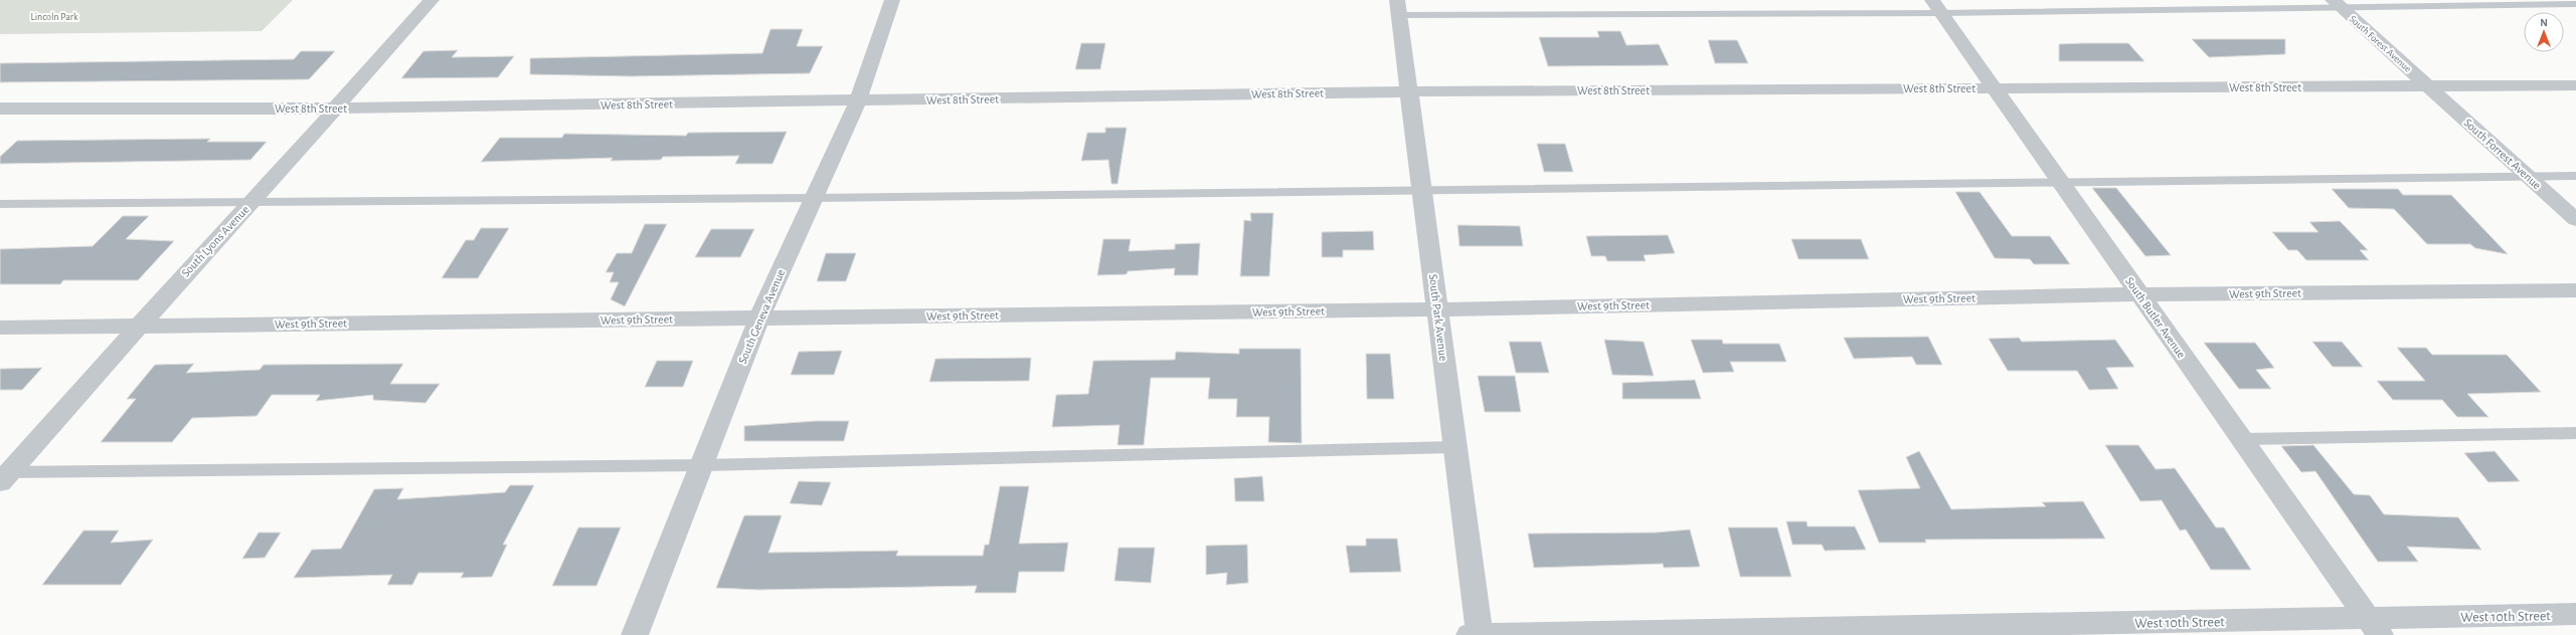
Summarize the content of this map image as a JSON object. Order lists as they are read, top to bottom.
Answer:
{
  "streets": {
    "street": [
      "South Forest Avenue",
      "West 8th Street",
      "South Forrest Avenue",
      "South Lyons Avenue",
      "West 9th Street",
      "South Geneva Avenue",
      "South Park Avenue",
      "South Butler Avenue",
      "West 10th Street"
    ]
  },
  "crossings": [
    ["South Forest Avenue", "West 8th Street"],
    ["South Forest Avenue", "South Forrest Avenue"],
    ["West 8th Street", "South Forrest Avenue"],
    ["West 8th Street", "South Lyons Avenue"],
    ["West 8th Street", "South Geneva Avenue"],
    ["West 8th Street", "South Park Avenue"],
    ["West 8th Street", "South Butler Avenue"],
    ["South Lyons Avenue", "West 9th Street"],
    ["West 9th Street", "South Geneva Avenue"],
    ["West 9th Street", "South Park Avenue"],
    ["West 9th Street", "South Butler Avenue"],
    ["South Park Avenue", "West 10th Street"],
    ["South Butler Avenue", "West 10th Street"]
  ],
  "parks": ["Lincoln Park"],
  "north": "top"
}
